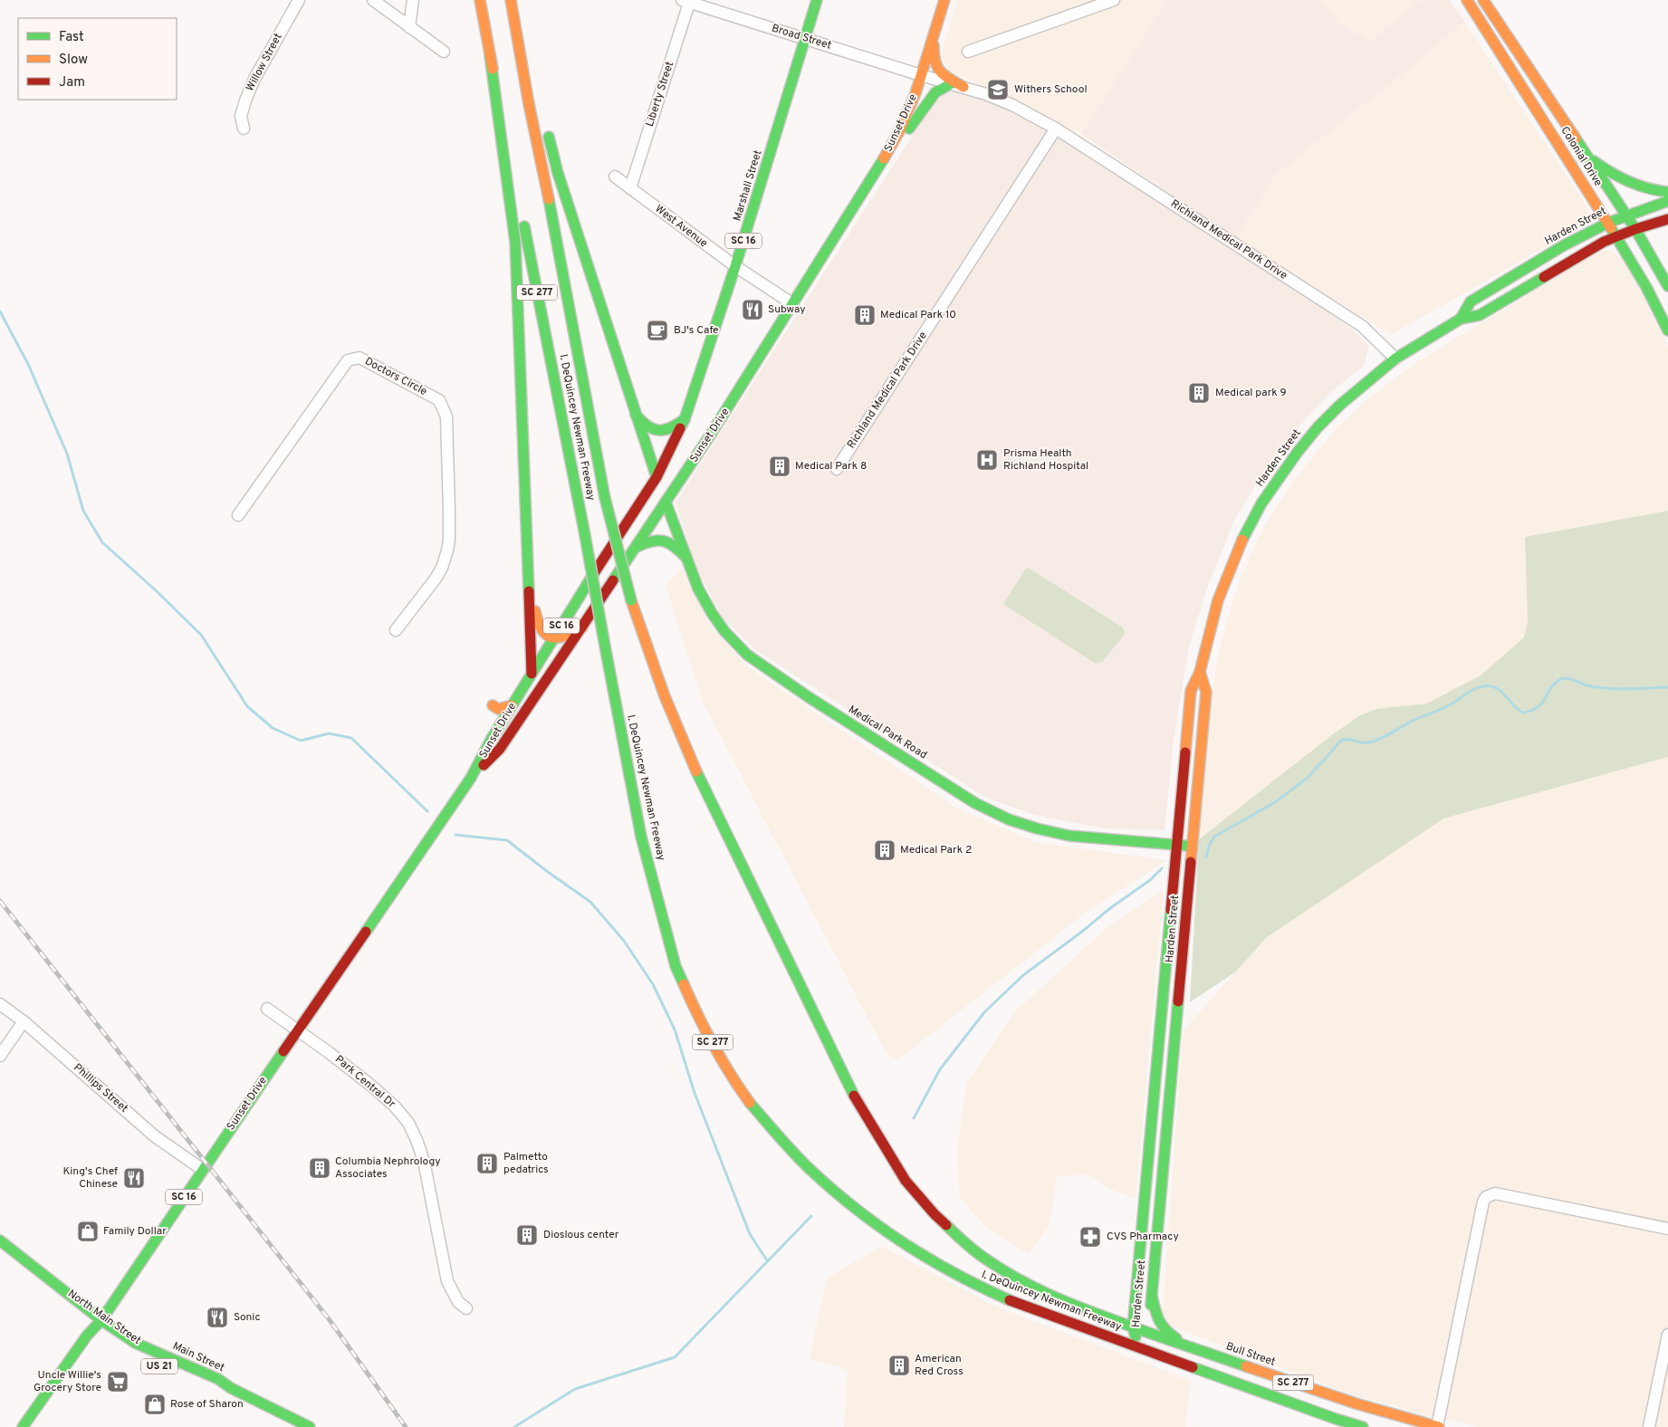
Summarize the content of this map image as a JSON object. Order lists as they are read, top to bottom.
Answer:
{
  "streets": {
    "main road": [
      "Sunset Drive",
      "Colonial Drive",
      "Marshall Street",
      "Harden Street",
      "SC 16",
      "SC 277",
      "I. DeQuincey Newman Freeway",
      "Medical Park Road",
      "North Main Street",
      "Bull Street",
      "Main Street",
      "US 21"
    ],
    "street": [
      "Broad Street",
      "Willow Street",
      "Liberty Street",
      "West Avenue",
      "Richland Medical Park Drive",
      "Doctors Circle",
      "Park Central Dr",
      "Phillips Street"
    ]
  },
  "crossings": [
    ["Broad Street", "Liberty Street"],
    ["Broad Street", "Sunset Drive"],
    ["Broad Street", "Marshall Street"],
    ["Broad Street", "Richland Medical Park Drive"],
    ["Broad Street", "SC 16"],
    ["Liberty Street", "West Avenue"],
    ["Sunset Drive", "Marshall Street"],
    ["Sunset Drive", "West Avenue"],
    ["Sunset Drive", "Richland Medical Park Drive"],
    ["Sunset Drive", "SC 16"],
    ["Sunset Drive", "Medical Park Road"],
    ["Sunset Drive", "Park Central Dr"],
    ["Sunset Drive", "Phillips Street"],
    ["Sunset Drive", "North Main Street"],
    ["Sunset Drive", "Main Street"],
    ["Colonial Drive", "Harden Street"],
    ["Marshall Street", "West Avenue"],
    ["Marshall Street", "Medical Park Road"],
    ["Harden Street", "Richland Medical Park Drive"],
    ["Harden Street", "SC 277"],
    ["Harden Street", "I. DeQuincey Newman Freeway"],
    ["Harden Street", "Medical Park Road"],
    ["Harden Street", "Bull Street"],
    ["Richland Medical Park Drive", "SC 16"],
    ["SC 277", "I. DeQuincey Newman Freeway"],
    ["I. DeQuincey Newman Freeway", "Bull Street"],
    ["North Main Street", "Main Street"],
    ["Main Street", "US 21"]
  ],
  "places": {
    "school or university": ["Withers School"],
    "restaurant": ["Subway", "King's Chef Chinese", "Sonic"],
    "building": [
      "Medical Park 10",
      "Medical park 9",
      "Medical Park 8",
      "Medical Park 2",
      "Palmetto pedatrics",
      "Columbia Nephrology Associates",
      "Dioslous center",
      "American Red Cross"
    ],
    "cafe": ["BJ's Cafe"],
    "hospital": ["Prisma Health Richland Hospital"],
    "shop": ["Family Dollar", "Rose of Sharon"],
    "pharmacy": ["CVS Pharmacy"],
    "supermarket": ["Uncle Willie's Grocery Store"]
  },
  "legend": ["Fast", "Slow", "Jam"]
}
